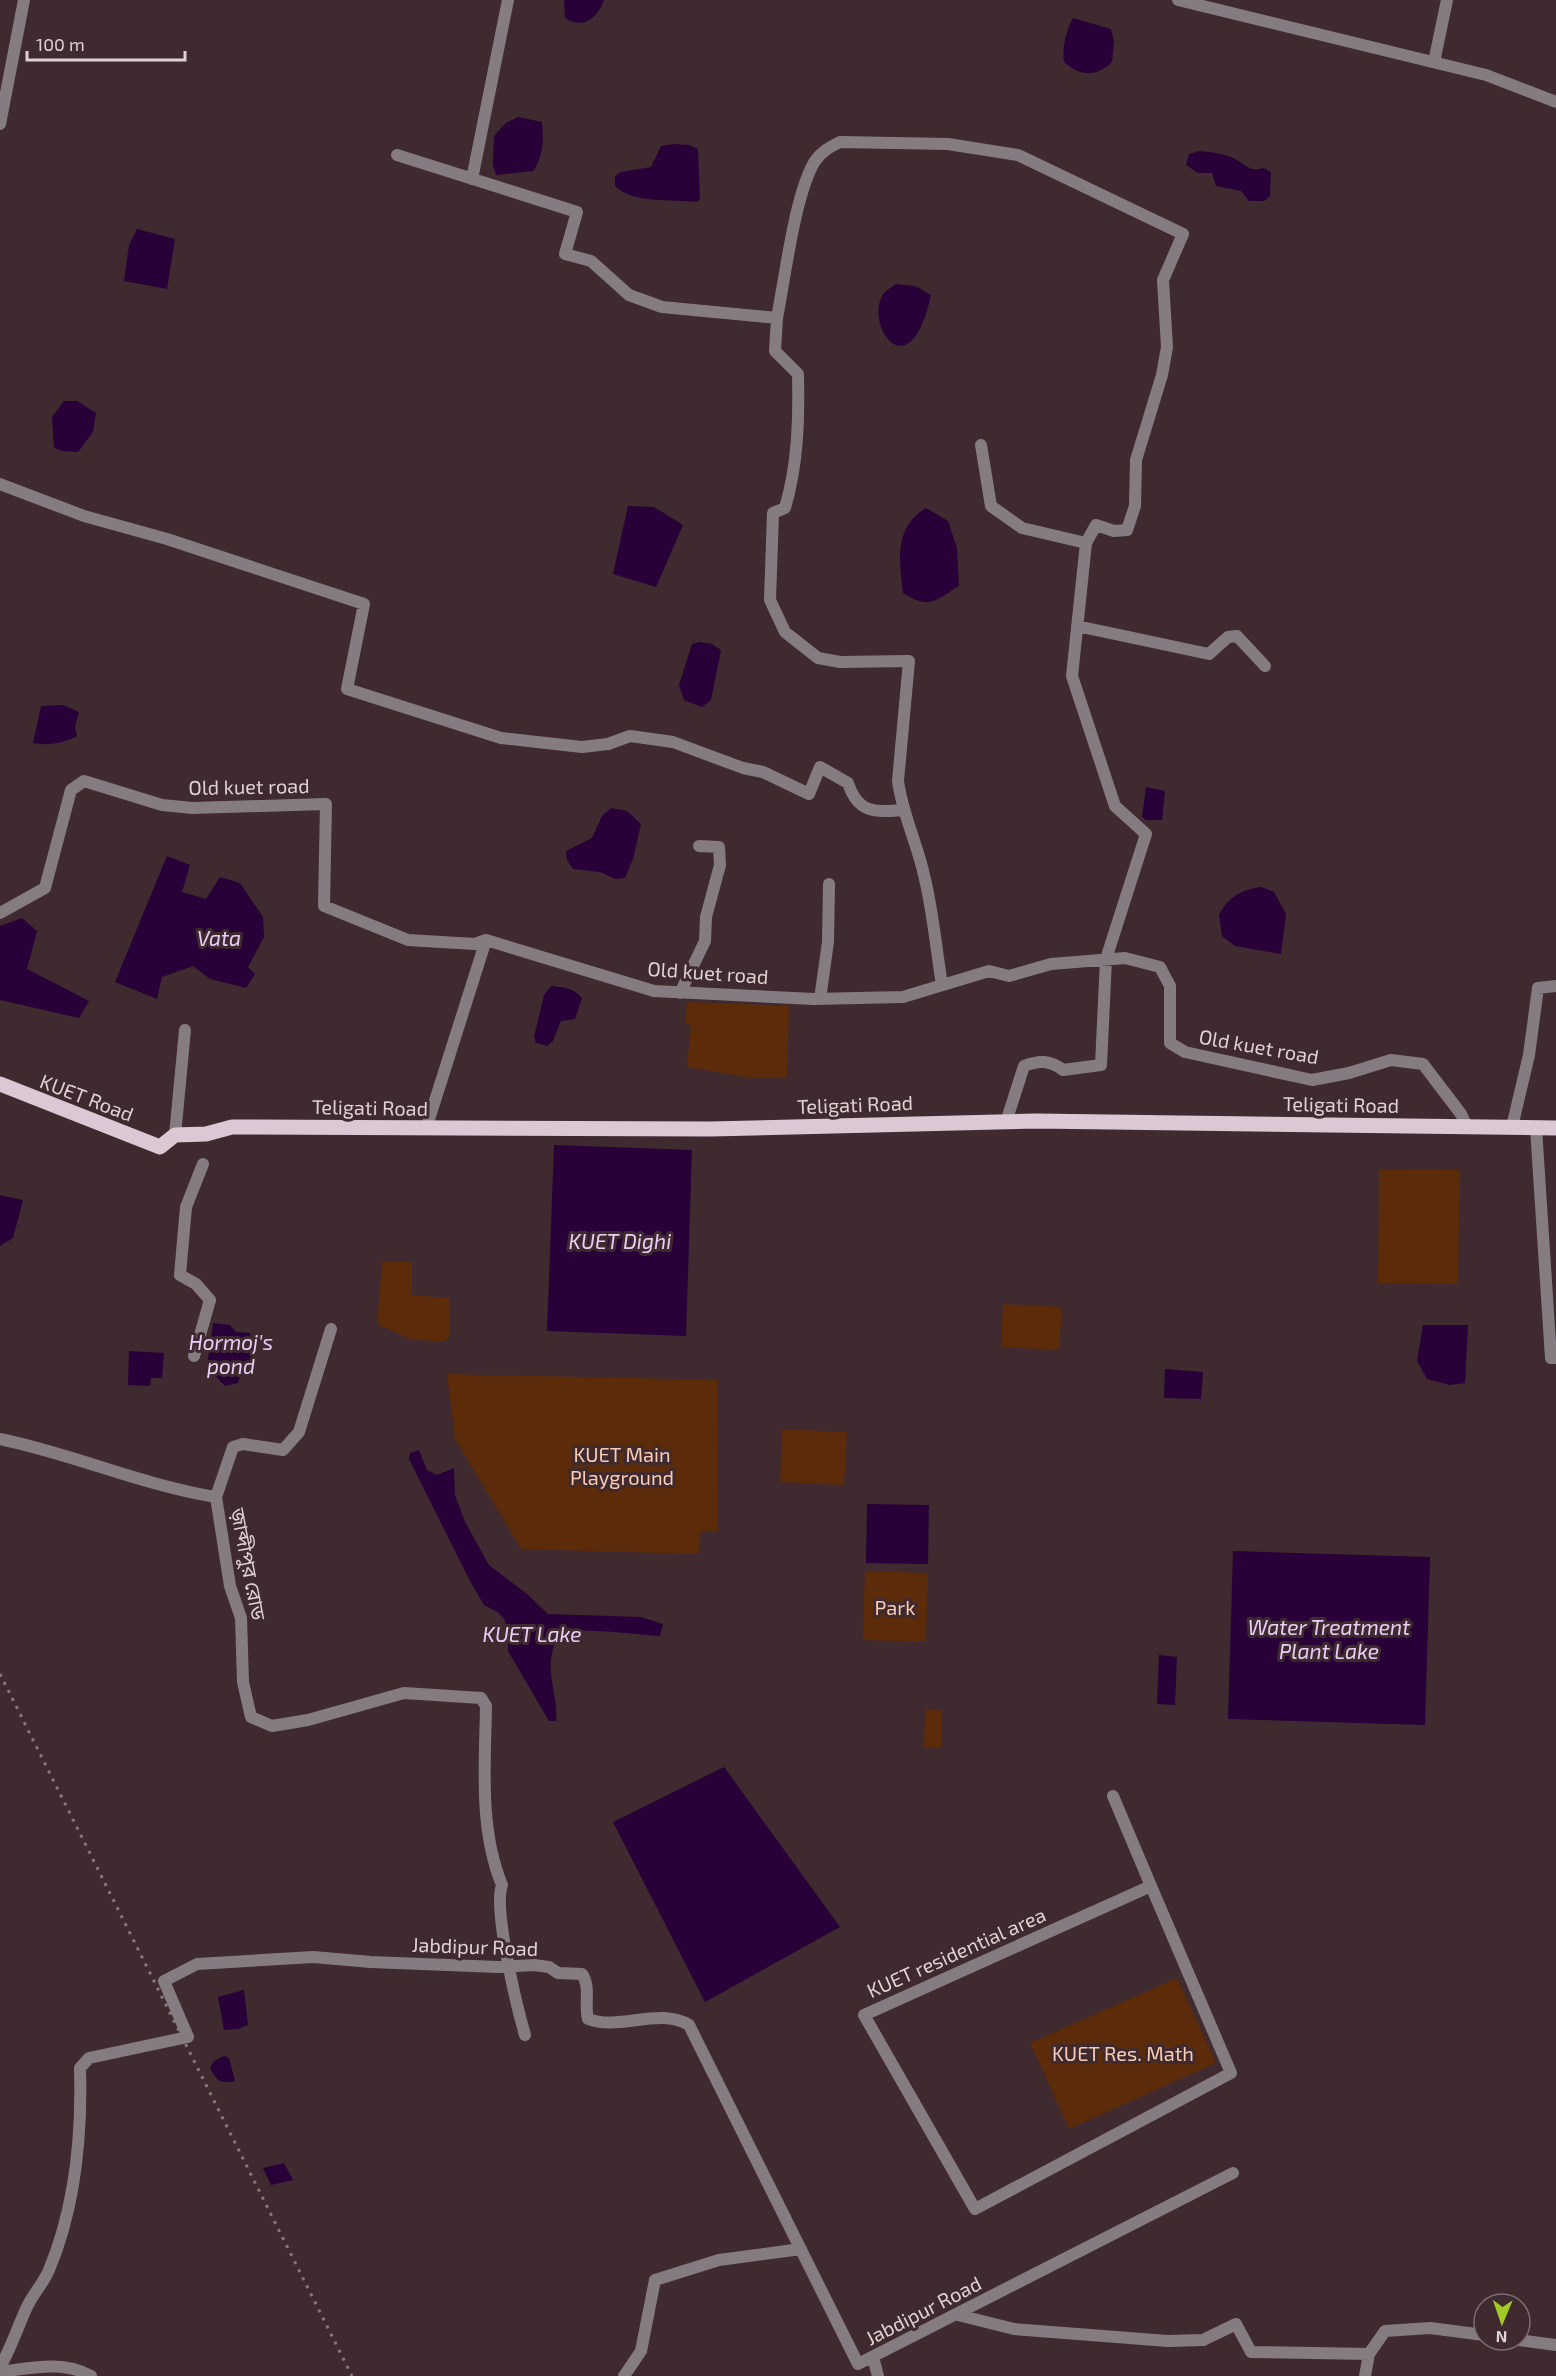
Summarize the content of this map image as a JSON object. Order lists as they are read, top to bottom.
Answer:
{
  "streets": {
    "main road": ["KUET Road", "Teligati Road"],
    "street": [
      "Old kuet road",
      "জ়াব্দীপুর রোড",
      "Jabdipur Road",
      "KUET residential area"
    ]
  },
  "crossings": [
    ["Old kuet road", "Teligati Road"],
    ["KUET Road", "Teligati Road"],
    ["জ়াব্দীপুর রোড", "Jabdipur Road"]
  ],
  "water": [
    "Vata",
    "KUET Dighi",
    "Hormoj's pond",
    "Water Treatment Plant Lake",
    "KUET Lake"
  ],
  "parks": ["KUET Main Playground", "Park", "KUET Res. Math"],
  "scale_bar": "100 m",
  "north": "bottom"
}
